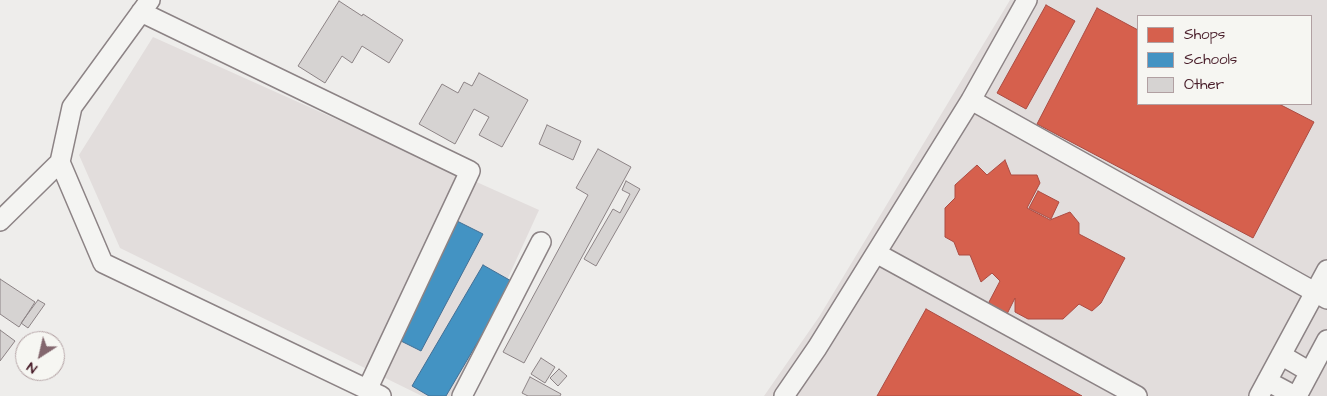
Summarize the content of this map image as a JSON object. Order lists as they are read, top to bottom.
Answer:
{
  "legend": ["Shops", "Schools", "Other"],
  "north": "bottom left"
}
